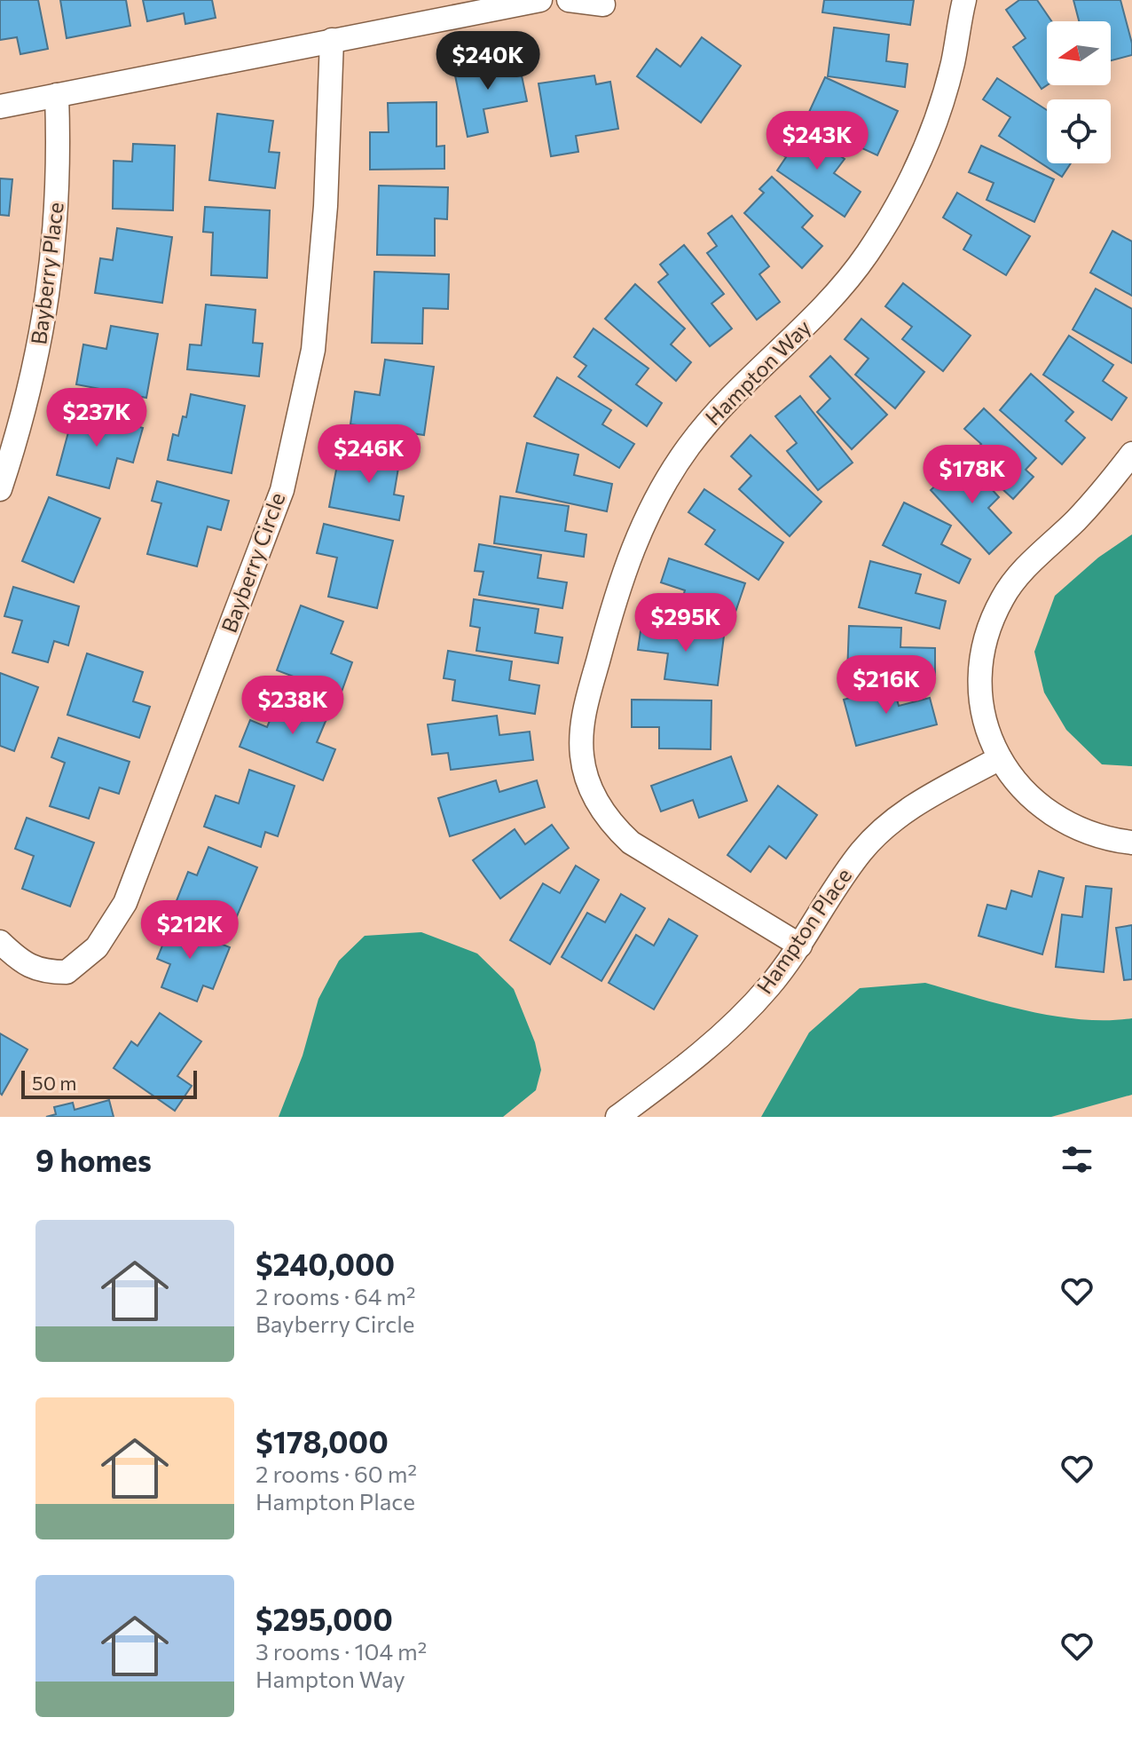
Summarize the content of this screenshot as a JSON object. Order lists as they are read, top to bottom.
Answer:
{
  "streets": {
    "street": [
      "Bayberry Place",
      "Hampton Way",
      "Bayberry Circle",
      "Hampton Place"
    ]
  },
  "crossings": [
    ["Hampton Way", "Hampton Place"]
  ],
  "scale_bar": "50 m",
  "north": "left",
  "page": {
    "price": [
      "$240K",
      "$243K",
      "$237K",
      "$246K",
      "$178K",
      "$295K",
      "$216K",
      "$238K",
      "$212K"
    ],
    "scale": "50 m",
    "heading": "9 homes",
    "list": [
      {
        "name": "$240,000",
        "note": "2 rooms · 64 m² · Bayberry Circle"
      },
      {
        "name": "$178,000",
        "note": "2 rooms · 60 m² · Hampton Place"
      },
      {
        "name": "$295,000",
        "note": "3 rooms · 104 m² · Hampton Way"
      }
    ]
  }
}
